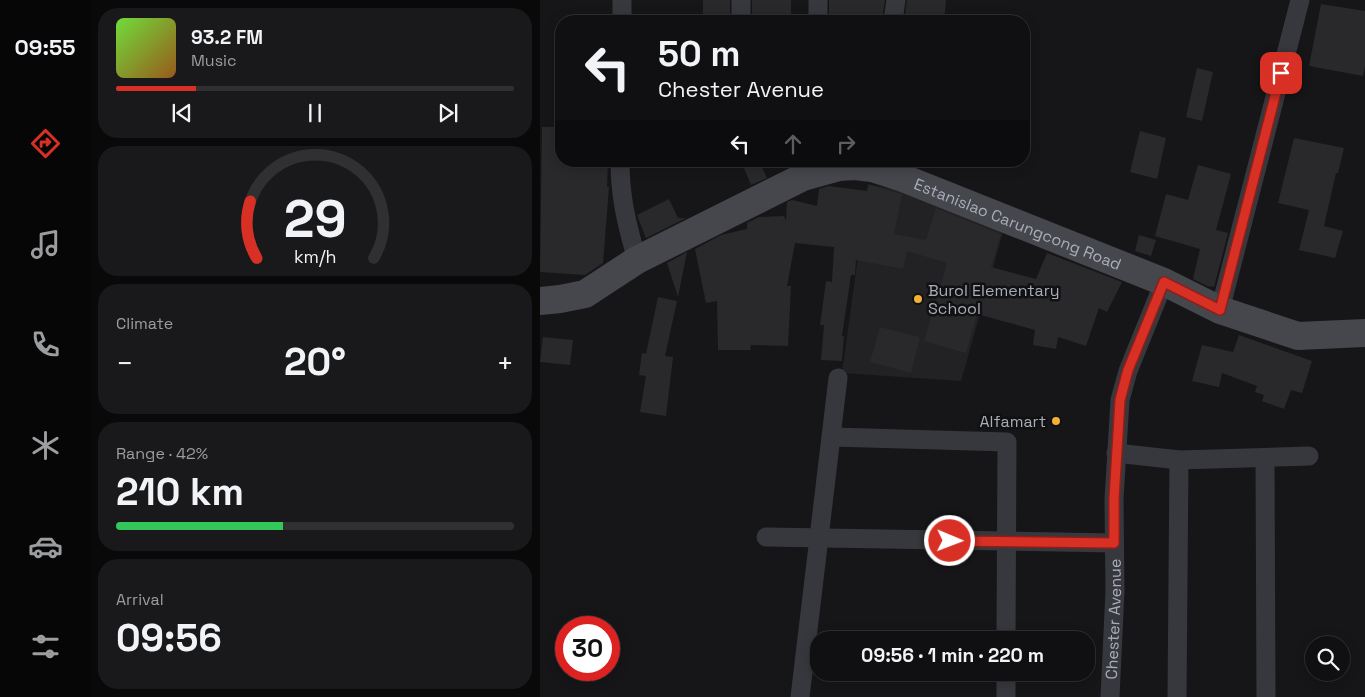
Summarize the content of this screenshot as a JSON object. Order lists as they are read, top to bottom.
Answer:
{
  "streets": {
    "street": ["Estanislao Carungcong Road", "Chester Avenue"]
  },
  "crossings": [
    ["Estanislao Carungcong Road", "Chester Avenue"]
  ],
  "places": ["Burol Elementary School", "Alfamart"],
  "page": {
    "tabs": "09:55",
    "turn": ["50 m", "Chester Avenue"],
    "song": ["93.2 FM", "Music"],
    "tile": [
      "Climate",
      ["Range · 42%", "210 km"],
      ["Arrival", "09:56"]
    ],
    "heat": ["−", "20°", "+"],
    "limit": "30",
    "trip": "09:56 · 1 min · 220 m",
    "gauge": ["29", "km/h"]
  }
}
